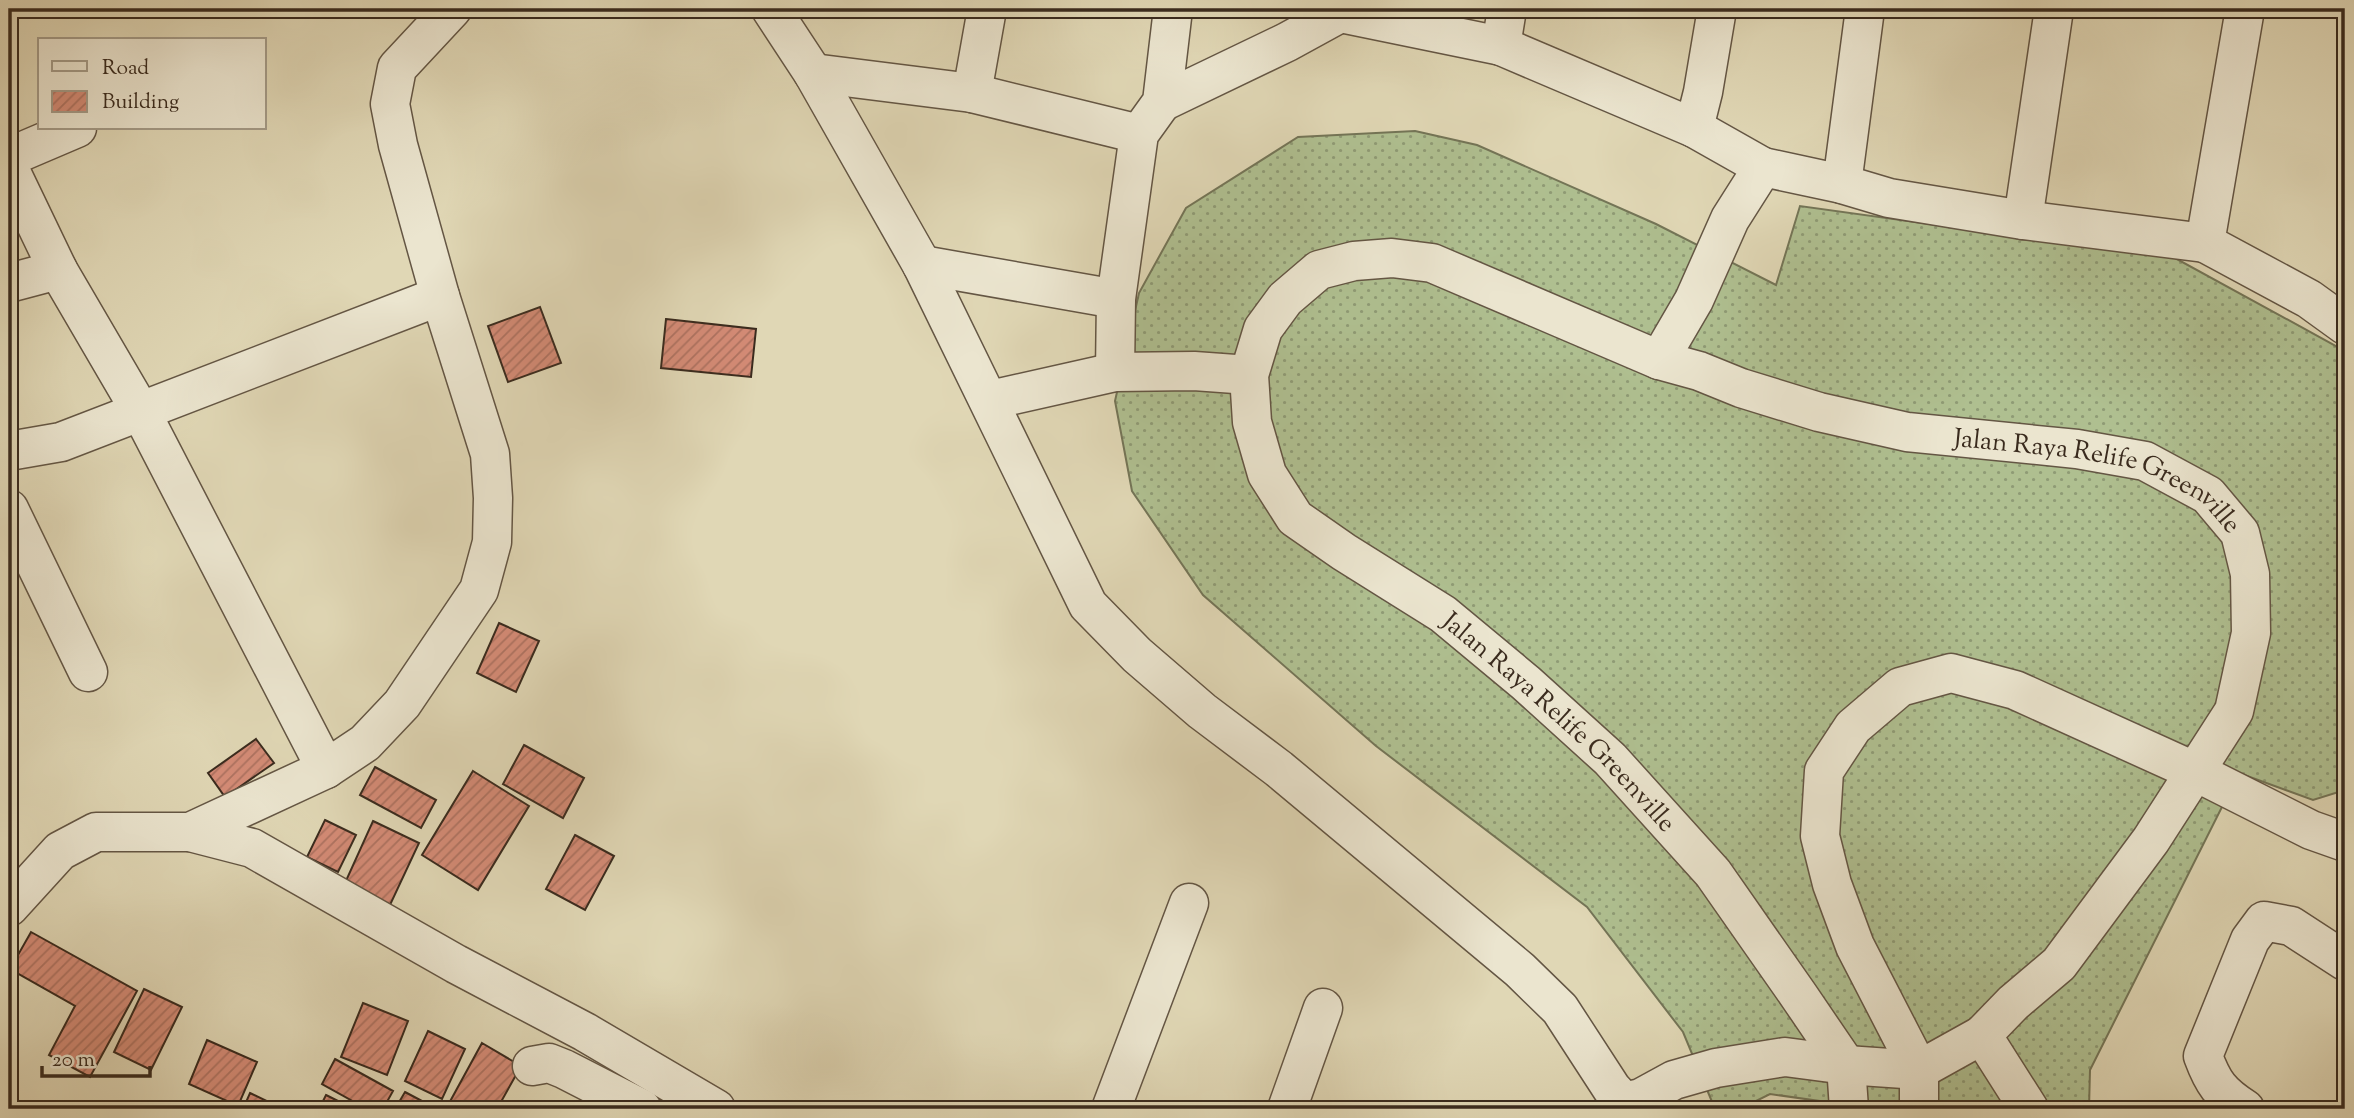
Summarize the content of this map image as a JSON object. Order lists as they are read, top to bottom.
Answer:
{
  "streets": {
    "street": ["Jalan Raya Relife Greenville"]
  },
  "legend": ["Road", "Building"],
  "scale_bar": "20 m"
}
